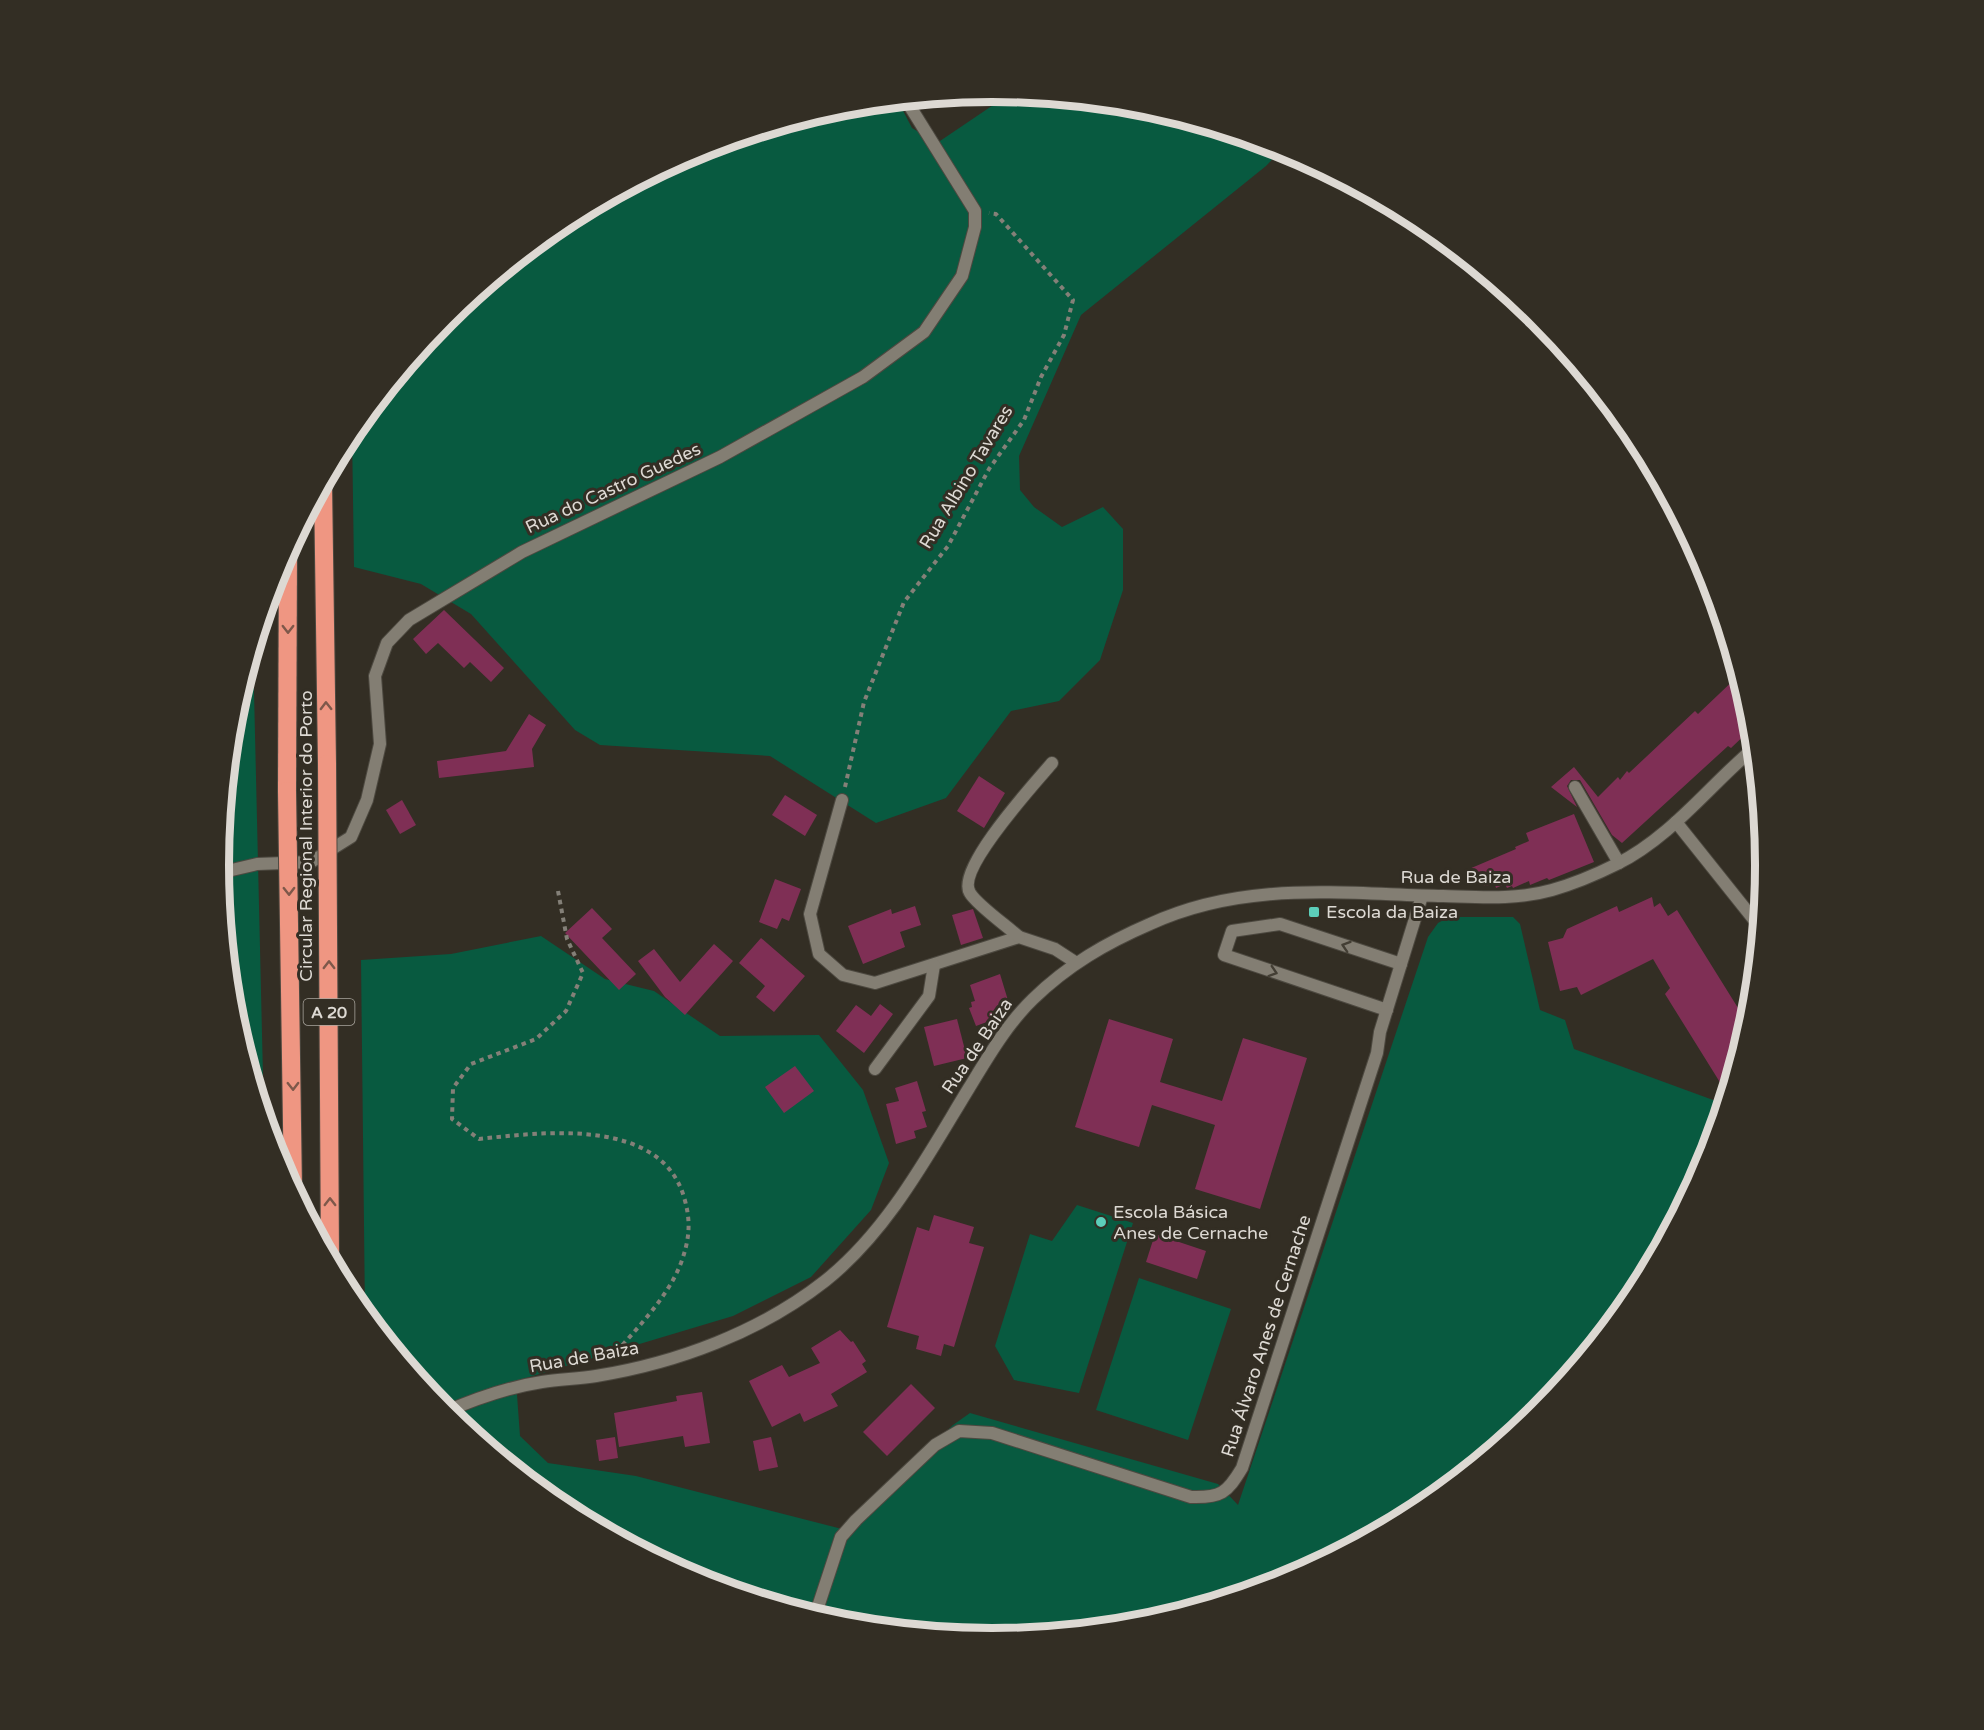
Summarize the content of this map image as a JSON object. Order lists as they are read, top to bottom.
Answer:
{
  "streets": {
    "highway": ["Circular Regional Interior do Porto", "A 20"],
    "street": ["Rua do Castro Guedes", "Rua de Baiza", "Rua Álvaro Anes de Cernache"],
    "path": ["Rua Albino Tavares"]
  },
  "crossings": [
    ["Rua Albino Tavares", "Rua do Castro Guedes"],
    ["Rua de Baiza", "Rua Álvaro Anes de Cernache"]
  ],
  "places": {
    "transit": ["Escola da Baiza"],
    "other": ["Escola Básica Anes de Cernache"]
  }
}
